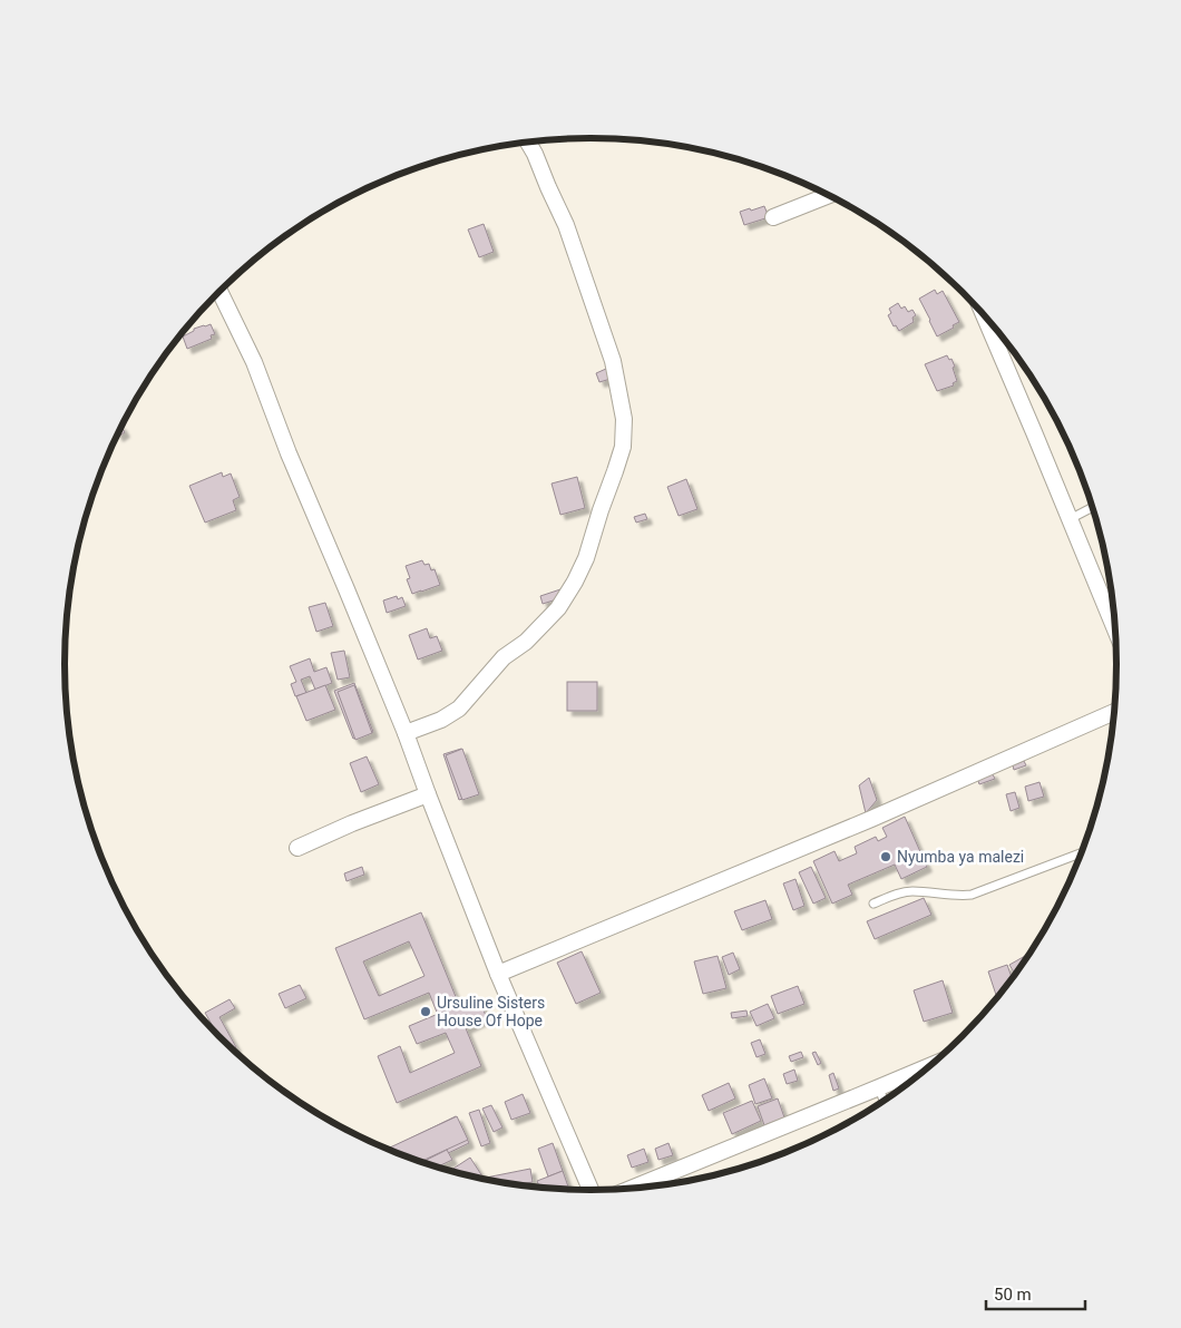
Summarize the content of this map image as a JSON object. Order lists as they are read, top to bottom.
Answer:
{
  "places": ["Nyumba ya malezi", "Ursuline Sisters House Of Hope"],
  "scale_bar": "50 m"
}
